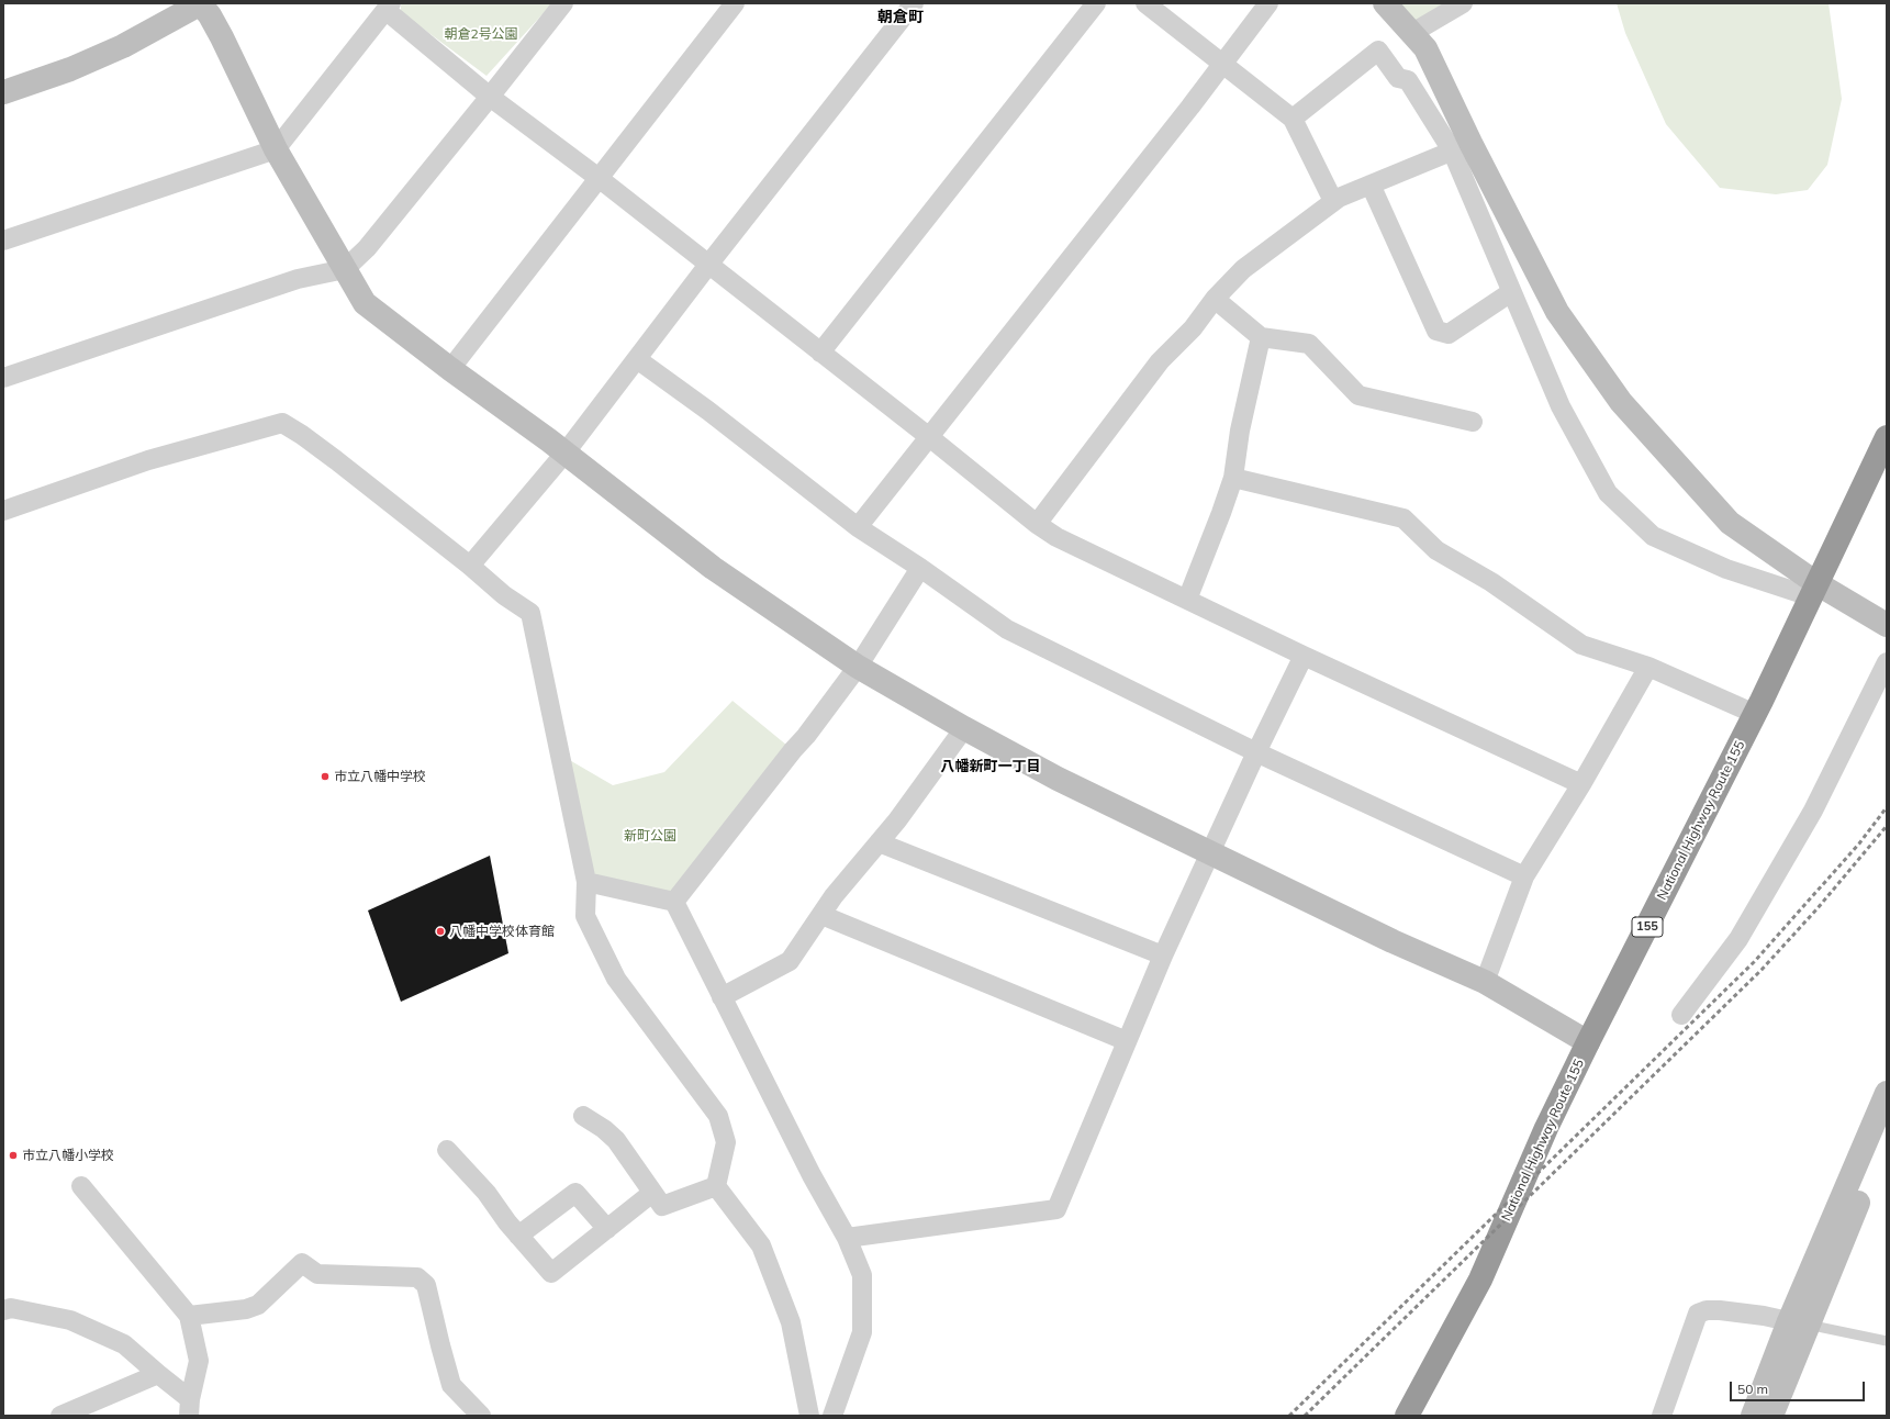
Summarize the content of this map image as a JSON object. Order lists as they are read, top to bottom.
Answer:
{
  "streets": {
    "highway": ["National Highway Route 155", "155"]
  },
  "districts": ["朝倉町", "八幡新町一丁目"],
  "parks": ["朝倉2号公園", "新町公園"],
  "places": ["市立八幡中学校", "八幡中学校体育館", "市立八幡小学校"],
  "scale_bar": "50 m"
}
